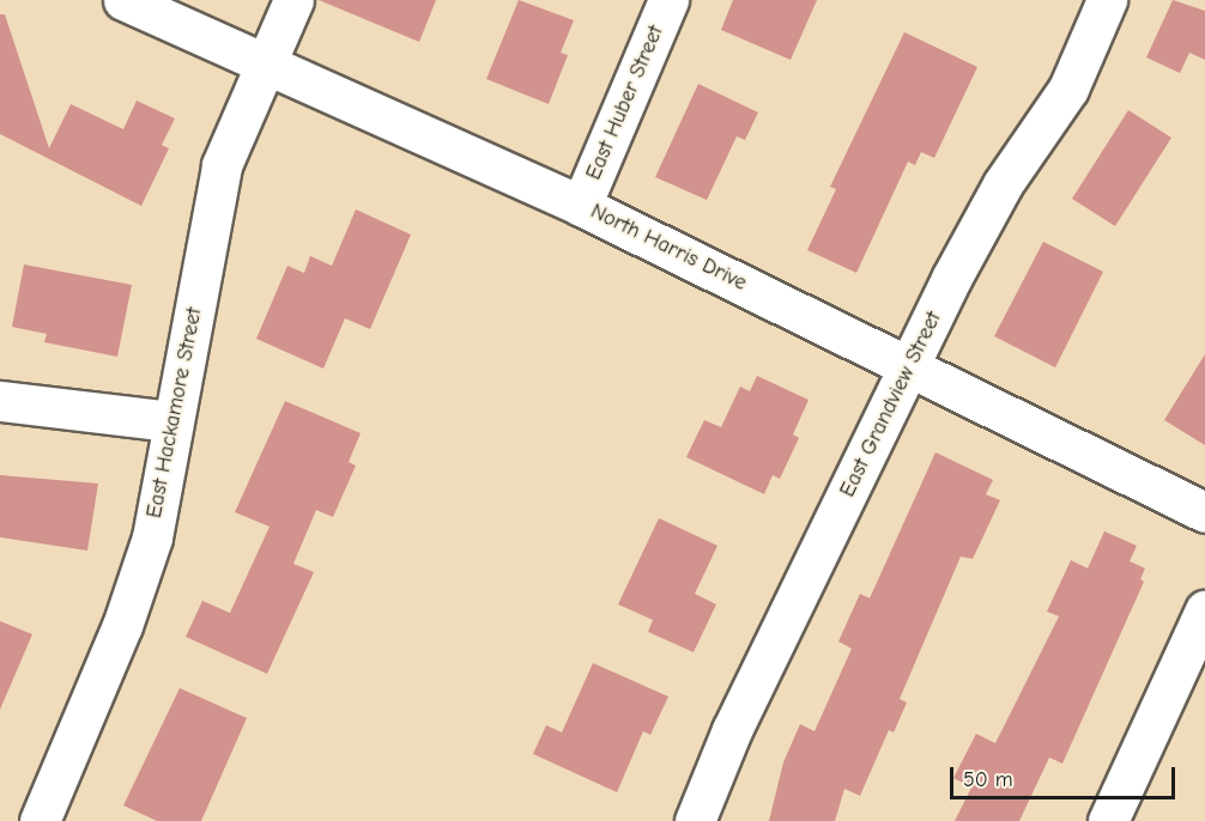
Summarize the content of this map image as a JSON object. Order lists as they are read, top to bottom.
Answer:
{
  "streets": {
    "street": [
      "East Huber Street",
      "North Harris Drive",
      "East Grandview Street",
      "East Hackamore Street"
    ]
  },
  "crossings": [
    ["East Huber Street", "North Harris Drive"],
    ["North Harris Drive", "East Grandview Street"],
    ["North Harris Drive", "East Hackamore Street"]
  ],
  "scale_bar": "50 m"
}
